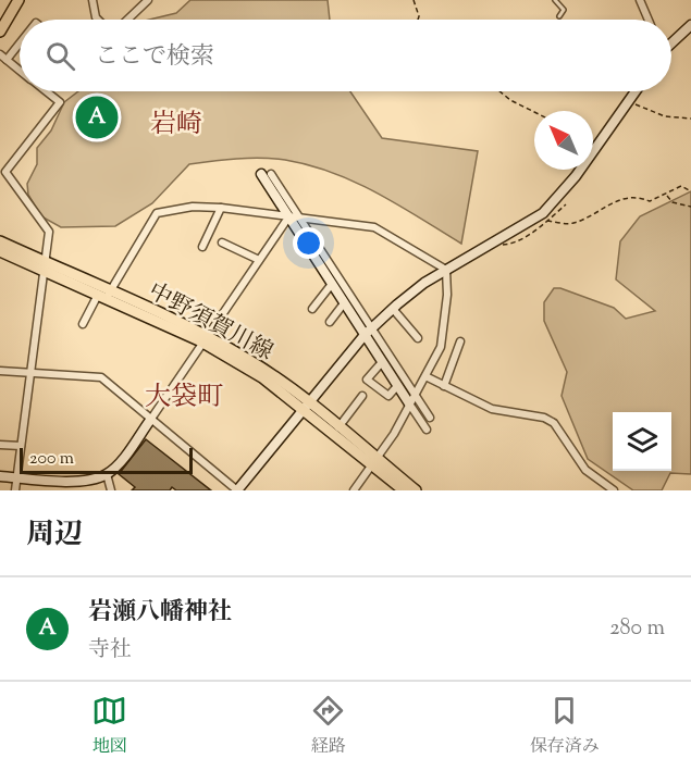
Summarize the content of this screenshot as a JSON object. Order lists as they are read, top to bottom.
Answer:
{
  "streets": {
    "main road": ["中野須賀川線"]
  },
  "districts": ["岩崎", "大袋町"],
  "scale_bar": "200 m",
  "north": "top left",
  "page": {
    "search": "ここで検索",
    "pins": "A",
    "scale": "200 m",
    "heading": "周辺",
    "list": [
      {
        "mark": "A",
        "name": "岩瀬八幡神社",
        "note": "寺社",
        "value": "280 m"
      }
    ],
    "nav": ["地図", "経路", "保存済み"]
  }
}
